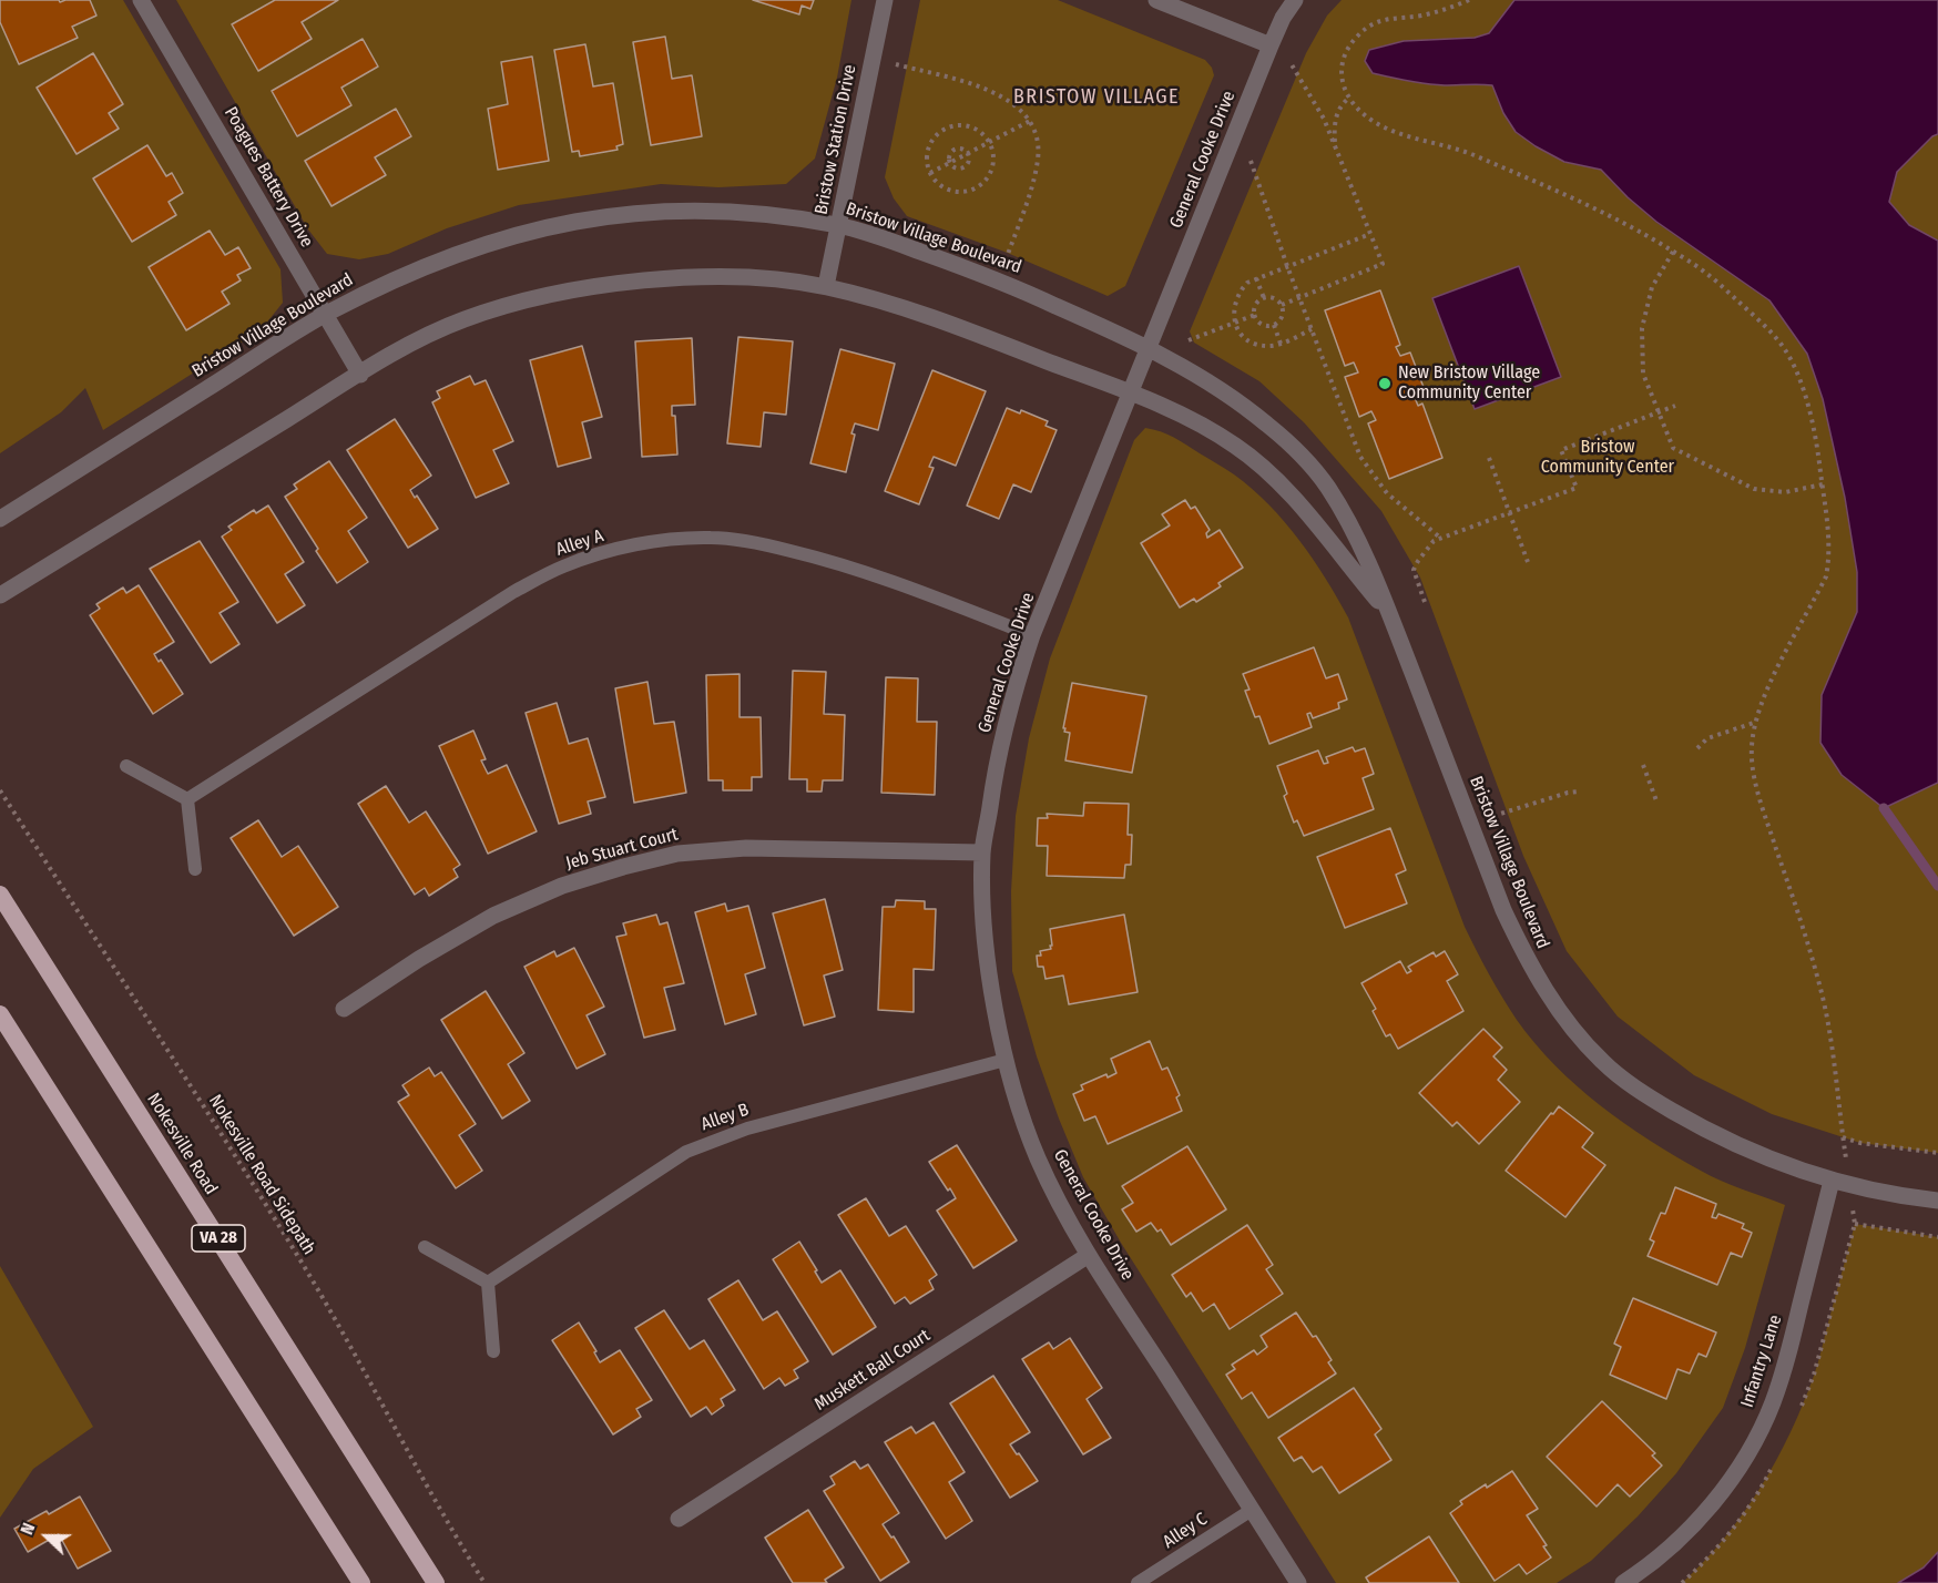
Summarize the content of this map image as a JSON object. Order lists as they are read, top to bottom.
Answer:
{
  "streets": {
    "highway": ["Nokesville Road", "VA 28"],
    "street": [
      "Bristow Station Drive",
      "General Cooke Drive",
      "Poagues Battery Drive",
      "Bristow Village Boulevard",
      "Jeb Stuart Court",
      "Infantry Lane",
      "Muskett Ball Court"
    ],
    "lane": ["Alley A", "Alley B", "Alley C"],
    "path": ["Nokesville Road Sidepath"]
  },
  "crossings": [
    ["Bristow Station Drive", "Bristow Village Boulevard"],
    ["General Cooke Drive", "Bristow Village Boulevard"],
    ["General Cooke Drive", "Alley A"],
    ["General Cooke Drive", "Jeb Stuart Court"],
    ["General Cooke Drive", "Alley B"],
    ["General Cooke Drive", "Muskett Ball Court"],
    ["General Cooke Drive", "Alley C"],
    ["Poagues Battery Drive", "Bristow Village Boulevard"],
    ["Bristow Village Boulevard", "Infantry Lane"]
  ],
  "districts": ["BRISTOW VILLAGE"],
  "parks": ["Bristow Community Center"],
  "places": ["New Bristow Village Community Center"],
  "north": "left"
}
